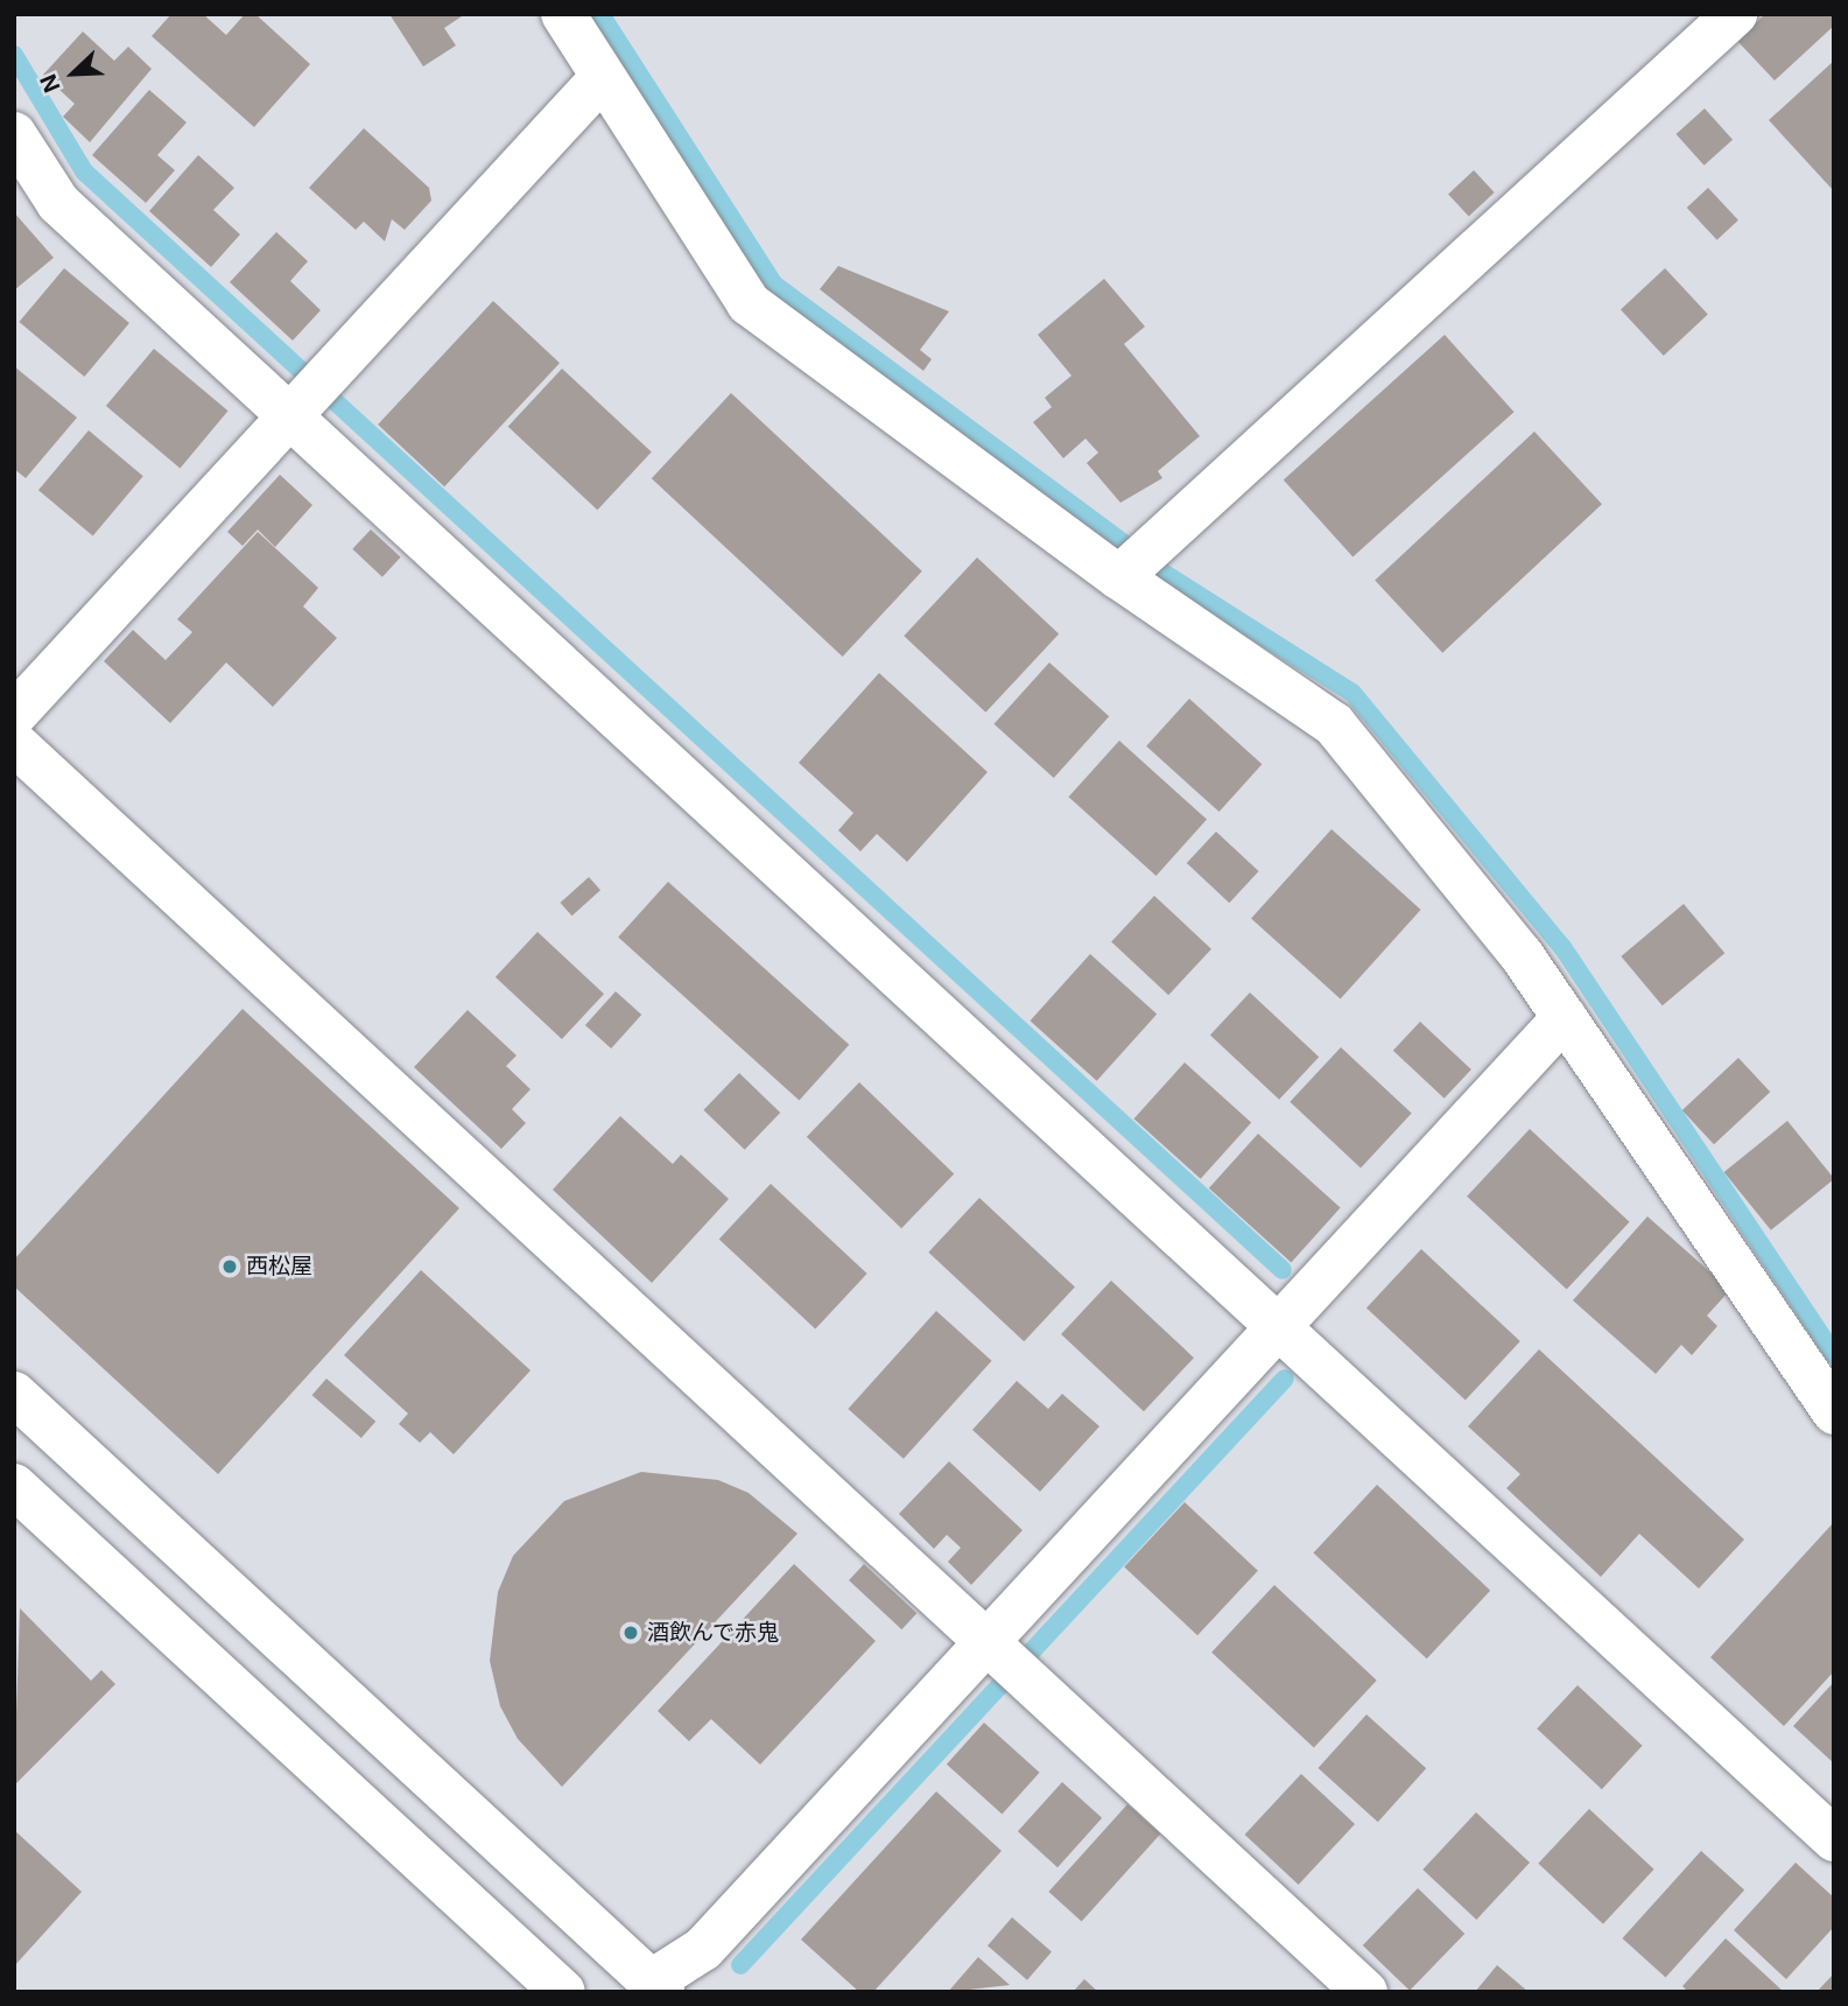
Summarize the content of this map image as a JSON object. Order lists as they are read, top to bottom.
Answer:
{
  "places": ["西松屋", "酒飲んで赤鬼"],
  "north": "bottom left"
}
